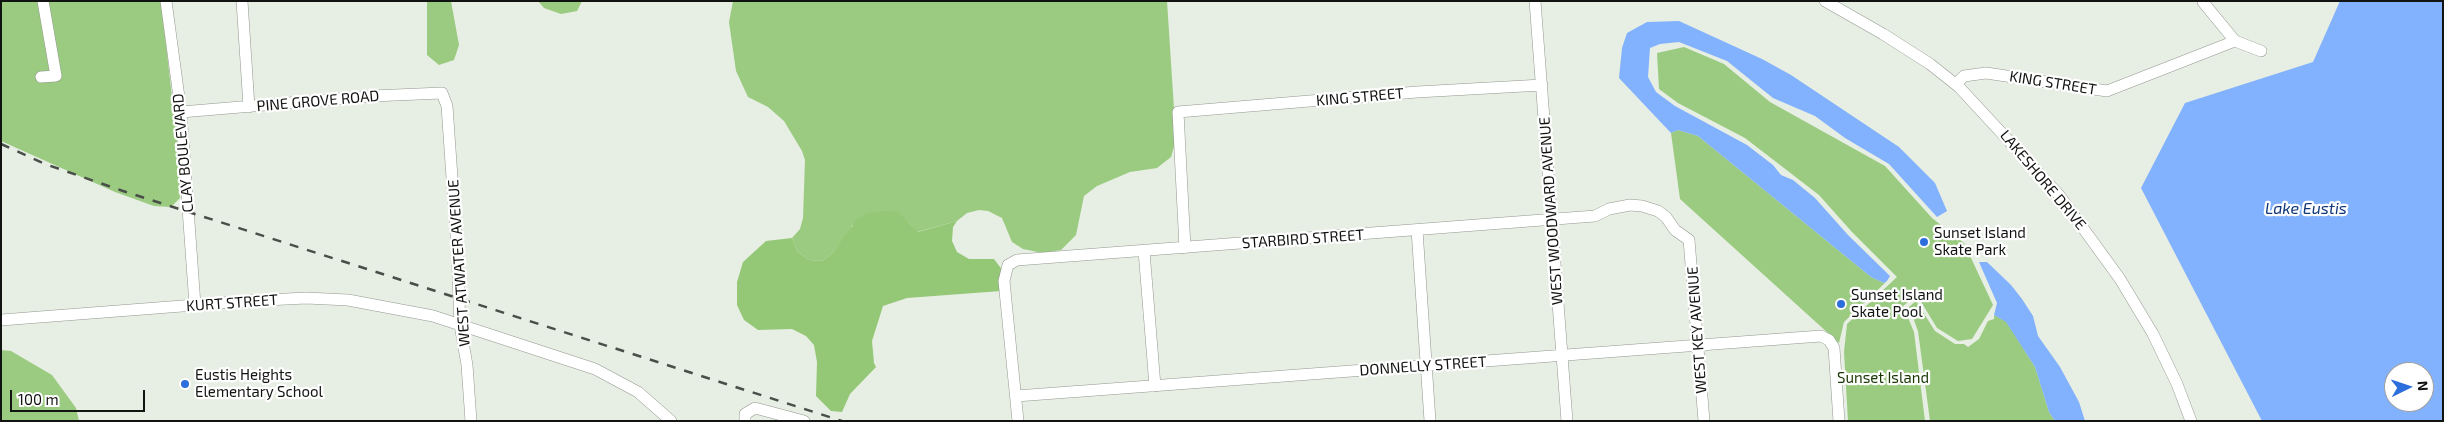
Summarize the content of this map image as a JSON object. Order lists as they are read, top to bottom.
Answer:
{
  "streets": {
    "street": [
      "KING STREET",
      "PINE GROVE ROAD",
      "CLAY BOULEVARD",
      "LAKESHORE DRIVE",
      "WEST WOODWARD AVENUE",
      "STARBIRD STREET",
      "WEST ATWATER AVENUE",
      "KURT STREET",
      "WEST KEY AVENUE",
      "DONNELLY STREET"
    ]
  },
  "crossings": [
    ["KING STREET", "LAKESHORE DRIVE"],
    ["KING STREET", "WEST WOODWARD AVENUE"],
    ["KING STREET", "STARBIRD STREET"],
    ["PINE GROVE ROAD", "CLAY BOULEVARD"],
    ["PINE GROVE ROAD", "WEST ATWATER AVENUE"],
    ["CLAY BOULEVARD", "KURT STREET"],
    ["WEST WOODWARD AVENUE", "STARBIRD STREET"],
    ["WEST WOODWARD AVENUE", "DONNELLY STREET"],
    ["STARBIRD STREET", "WEST KEY AVENUE"],
    ["STARBIRD STREET", "DONNELLY STREET"],
    ["WEST ATWATER AVENUE", "KURT STREET"],
    ["WEST KEY AVENUE", "DONNELLY STREET"]
  ],
  "water": ["Lake Eustis"],
  "parks": ["Sunset Island"],
  "places": ["Sunset Island Skate Park", "Sunset Island Skate Pool", "Eustis Heights Elementary School"],
  "scale_bar": "100 m",
  "north": "right"
}
